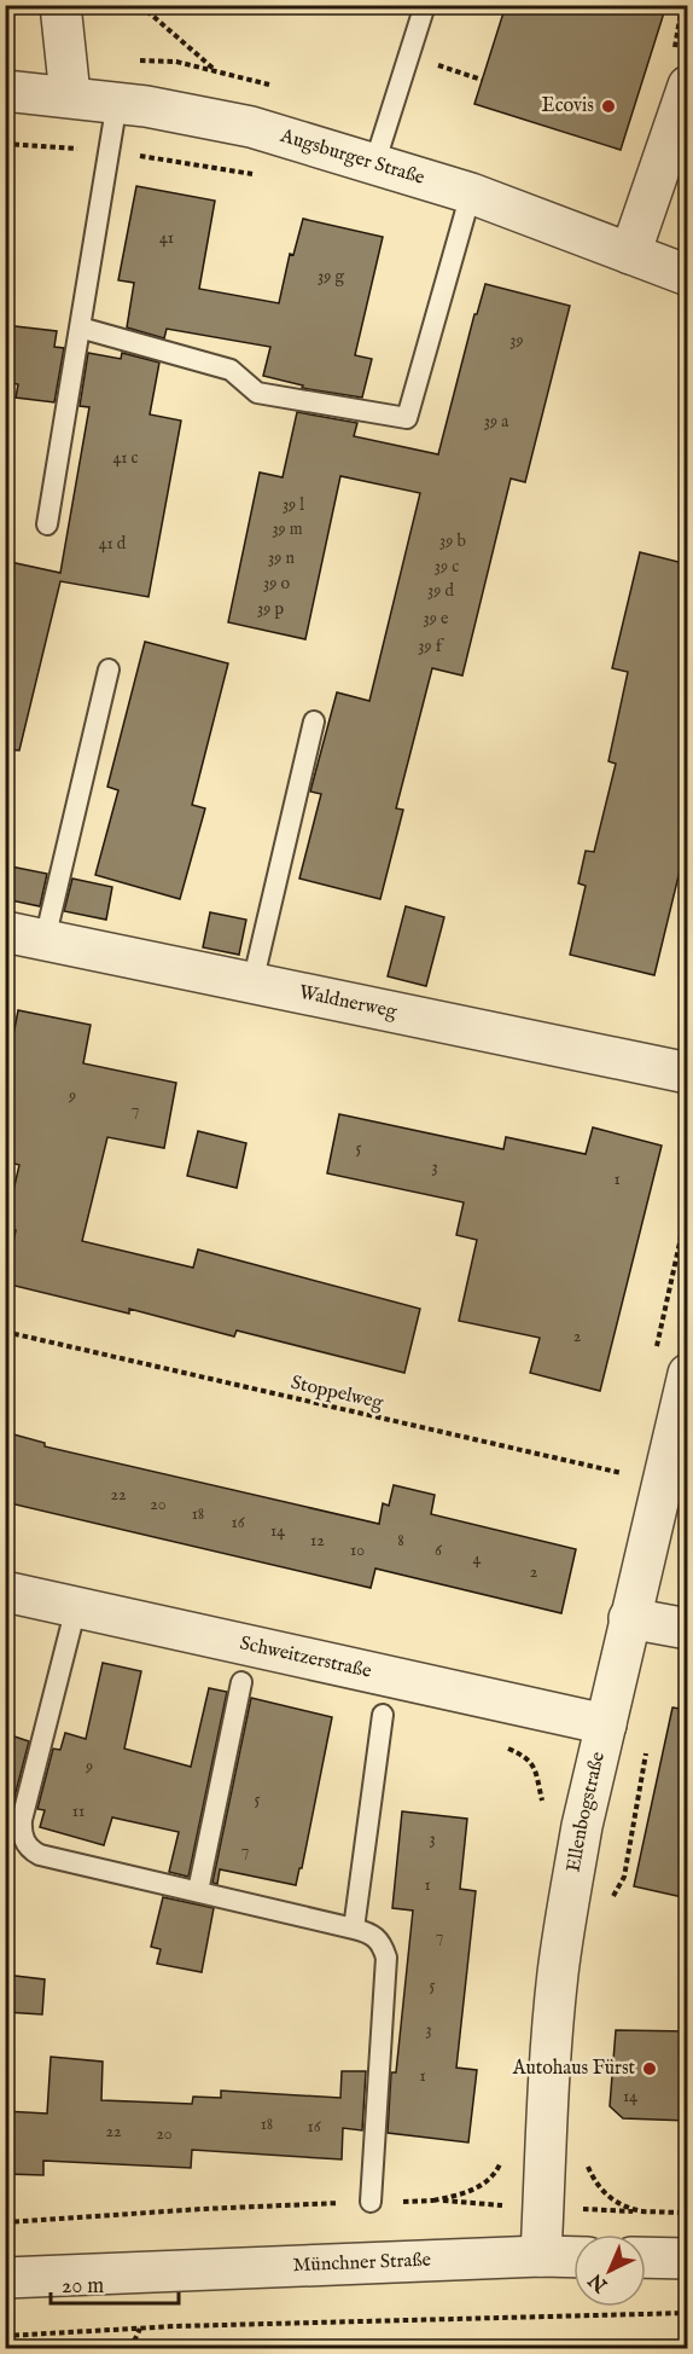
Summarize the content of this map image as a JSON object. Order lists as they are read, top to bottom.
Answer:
{
  "streets": {
    "street": [
      "Augsburger Straße",
      "Waldnerweg",
      "Schweitzerstraße",
      "Ellenbogstraße",
      "Münchner Straße"
    ],
    "path": ["Stoppelweg"]
  },
  "crossings": [
    ["Stoppelweg", "Ellenbogstraße"],
    ["Schweitzerstraße", "Ellenbogstraße"],
    ["Ellenbogstraße", "Münchner Straße"]
  ],
  "places": ["Ecovis", "Autohaus Fürst"],
  "house_numbers": [
    "41",
    "39 g",
    "39",
    "39 a",
    "41 c",
    "39 l",
    "39 m",
    "39 b",
    "41 d",
    "39 n",
    "39 c",
    "39 o",
    "39 d",
    "39 p",
    "39 e",
    "39 f",
    "9",
    "7",
    "5",
    "3",
    "1",
    "2",
    "22",
    "20",
    "18",
    "16",
    "14",
    "12",
    "8",
    "10",
    "6",
    "4",
    "2",
    "9",
    "5",
    "11",
    "3",
    "7",
    "1",
    "7",
    "5",
    "3",
    "1",
    "14",
    "18",
    "16",
    "22",
    "20"
  ],
  "scale_bar": "20 m",
  "north": "bottom left"
}
